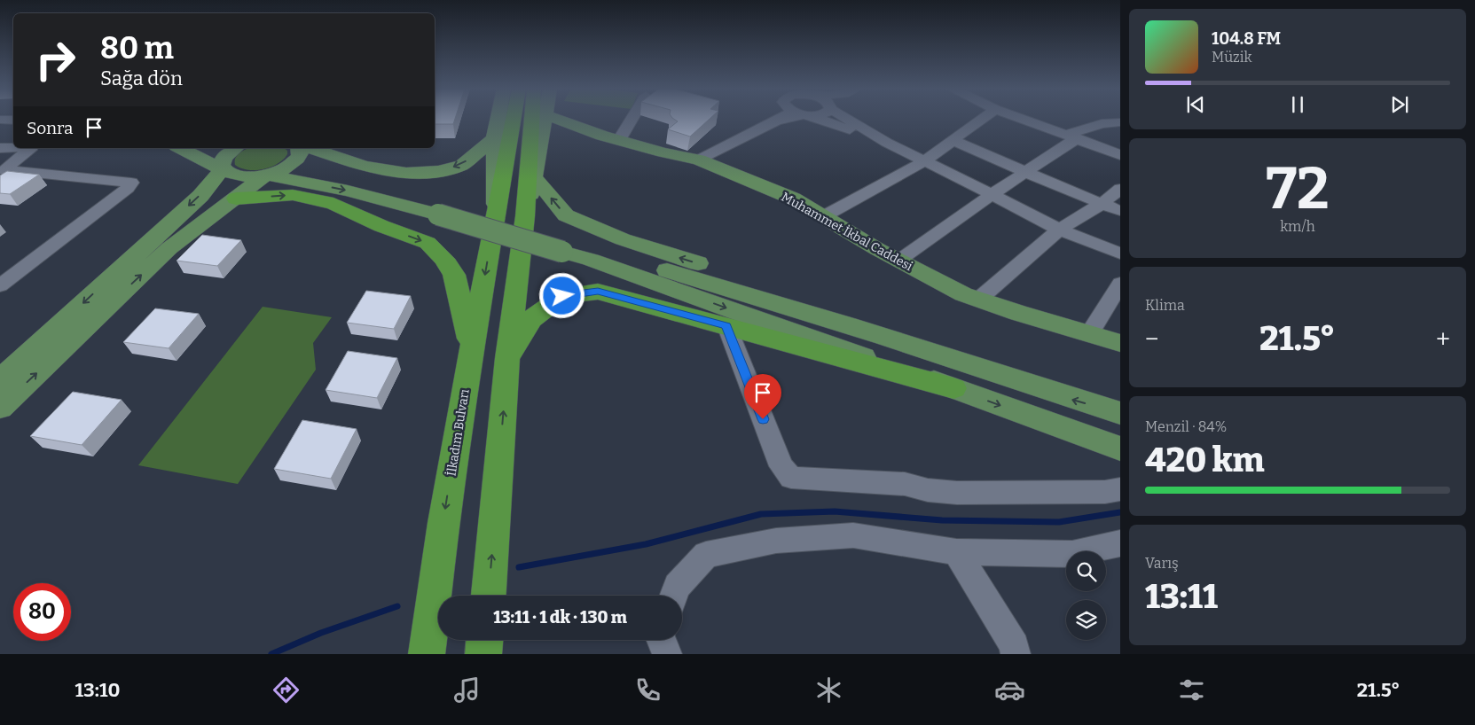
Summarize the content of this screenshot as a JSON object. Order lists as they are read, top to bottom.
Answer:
{
  "streets": {
    "highway": ["İlkadım Bulvarı"],
    "main road": ["Muhammet İkbal Caddesi"]
  },
  "one_way": ["İlkadım Bulvarı"],
  "page": {
    "turn": ["80 m", "Sağa dön"],
    "song": ["104.8 FM", "Müzik"],
    "then": "Sonra",
    "tile": [
      ["72", "km/h"],
      "Klima",
      ["Menzil · 84%", "420 km"],
      ["Varış", "13:11"]
    ],
    "heat": ["−", "21.5°", "+"],
    "limit": "80",
    "trip": "13:11 · 1 dk · 130 m",
    "tabs": ["13:10", "21.5°"]
  }
}
